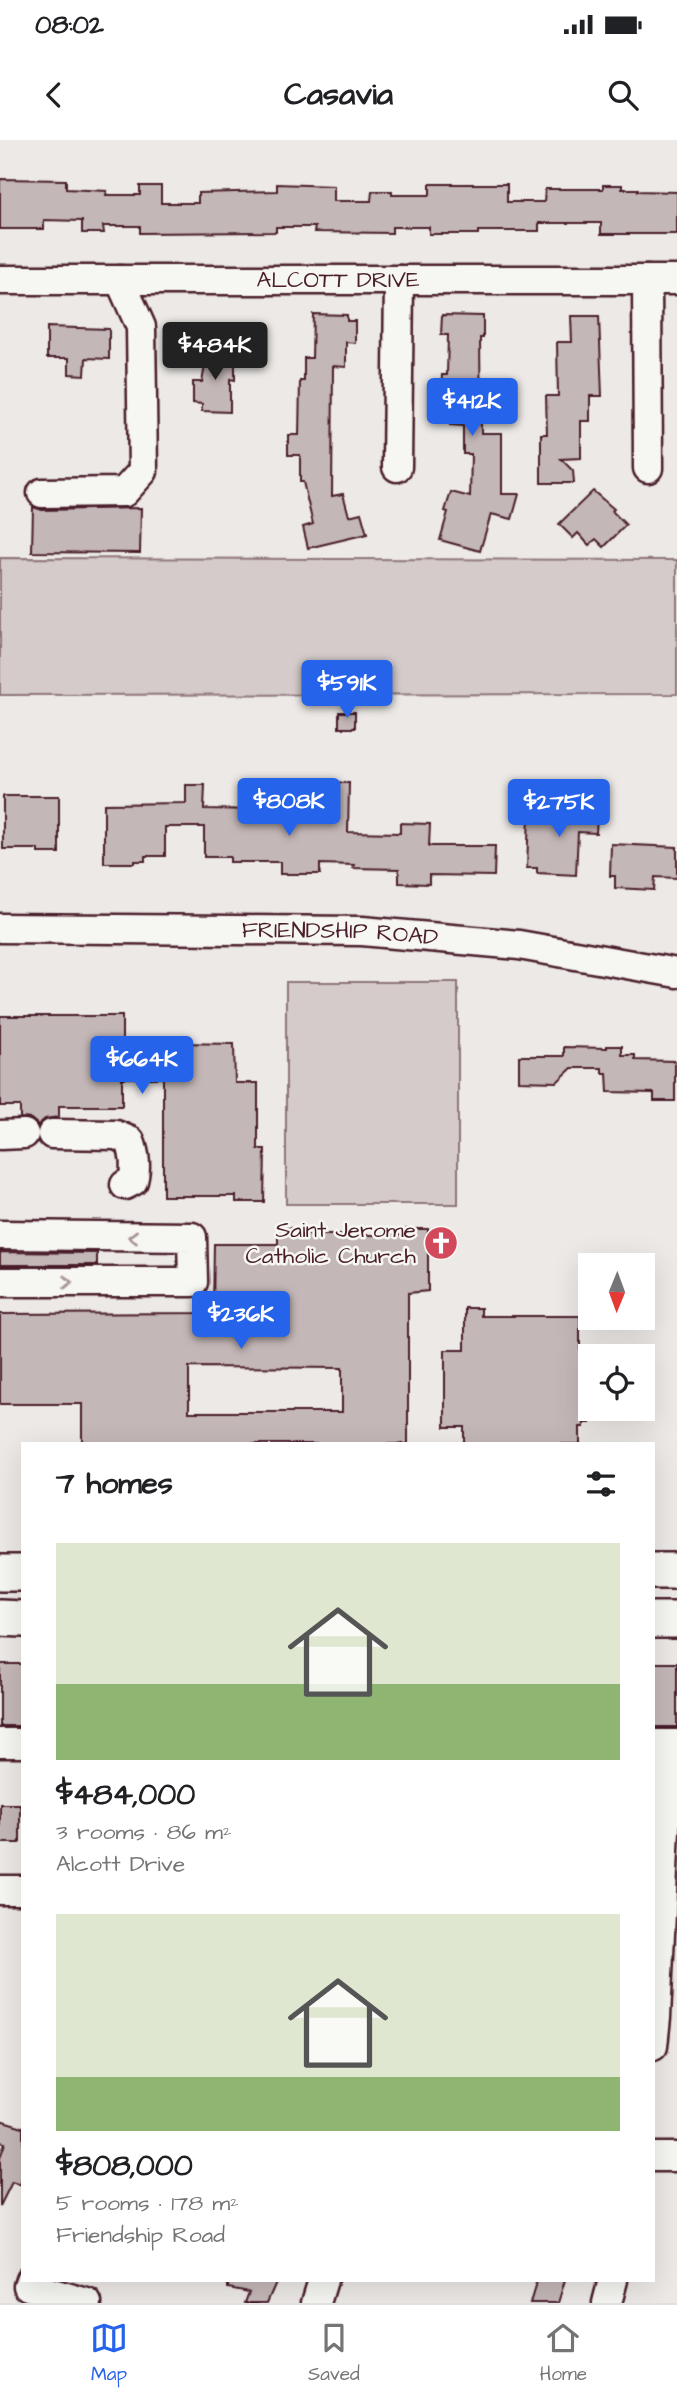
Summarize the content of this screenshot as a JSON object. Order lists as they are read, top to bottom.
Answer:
{
  "streets": {
    "street": ["ALCOTT DRIVE", "FRIENDSHIP ROAD"]
  },
  "places": {
    "church": ["Saint Jerome Catholic Church"]
  },
  "north": "bottom",
  "page": {
    "status": "08:02",
    "header": "Casavia",
    "price": [
      "$484K",
      "$412K",
      "$591K",
      "$808K",
      "$275K",
      "$664K",
      "$236K"
    ],
    "heading": "7 homes",
    "list": [
      {
        "name": "$484,000",
        "note": "3 rooms · 86 m² · Alcott Drive"
      },
      {
        "name": "$808,000",
        "note": "5 rooms · 178 m² · Friendship Road"
      }
    ],
    "tabs": ["Map", "Saved", "Home"]
  }
}
